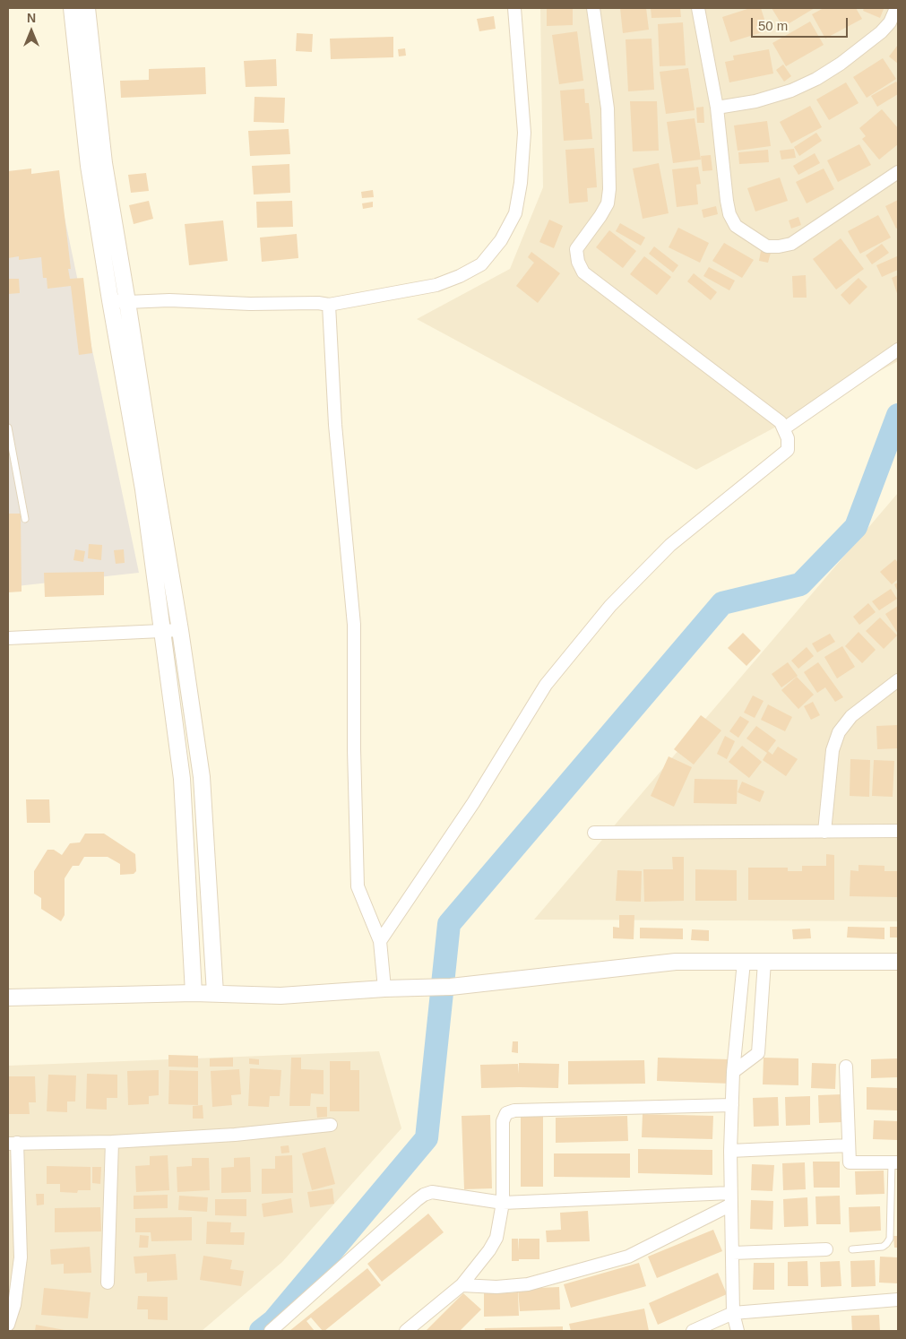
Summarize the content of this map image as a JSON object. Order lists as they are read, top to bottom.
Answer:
{
  "scale_bar": "50 m",
  "north": "top"
}
